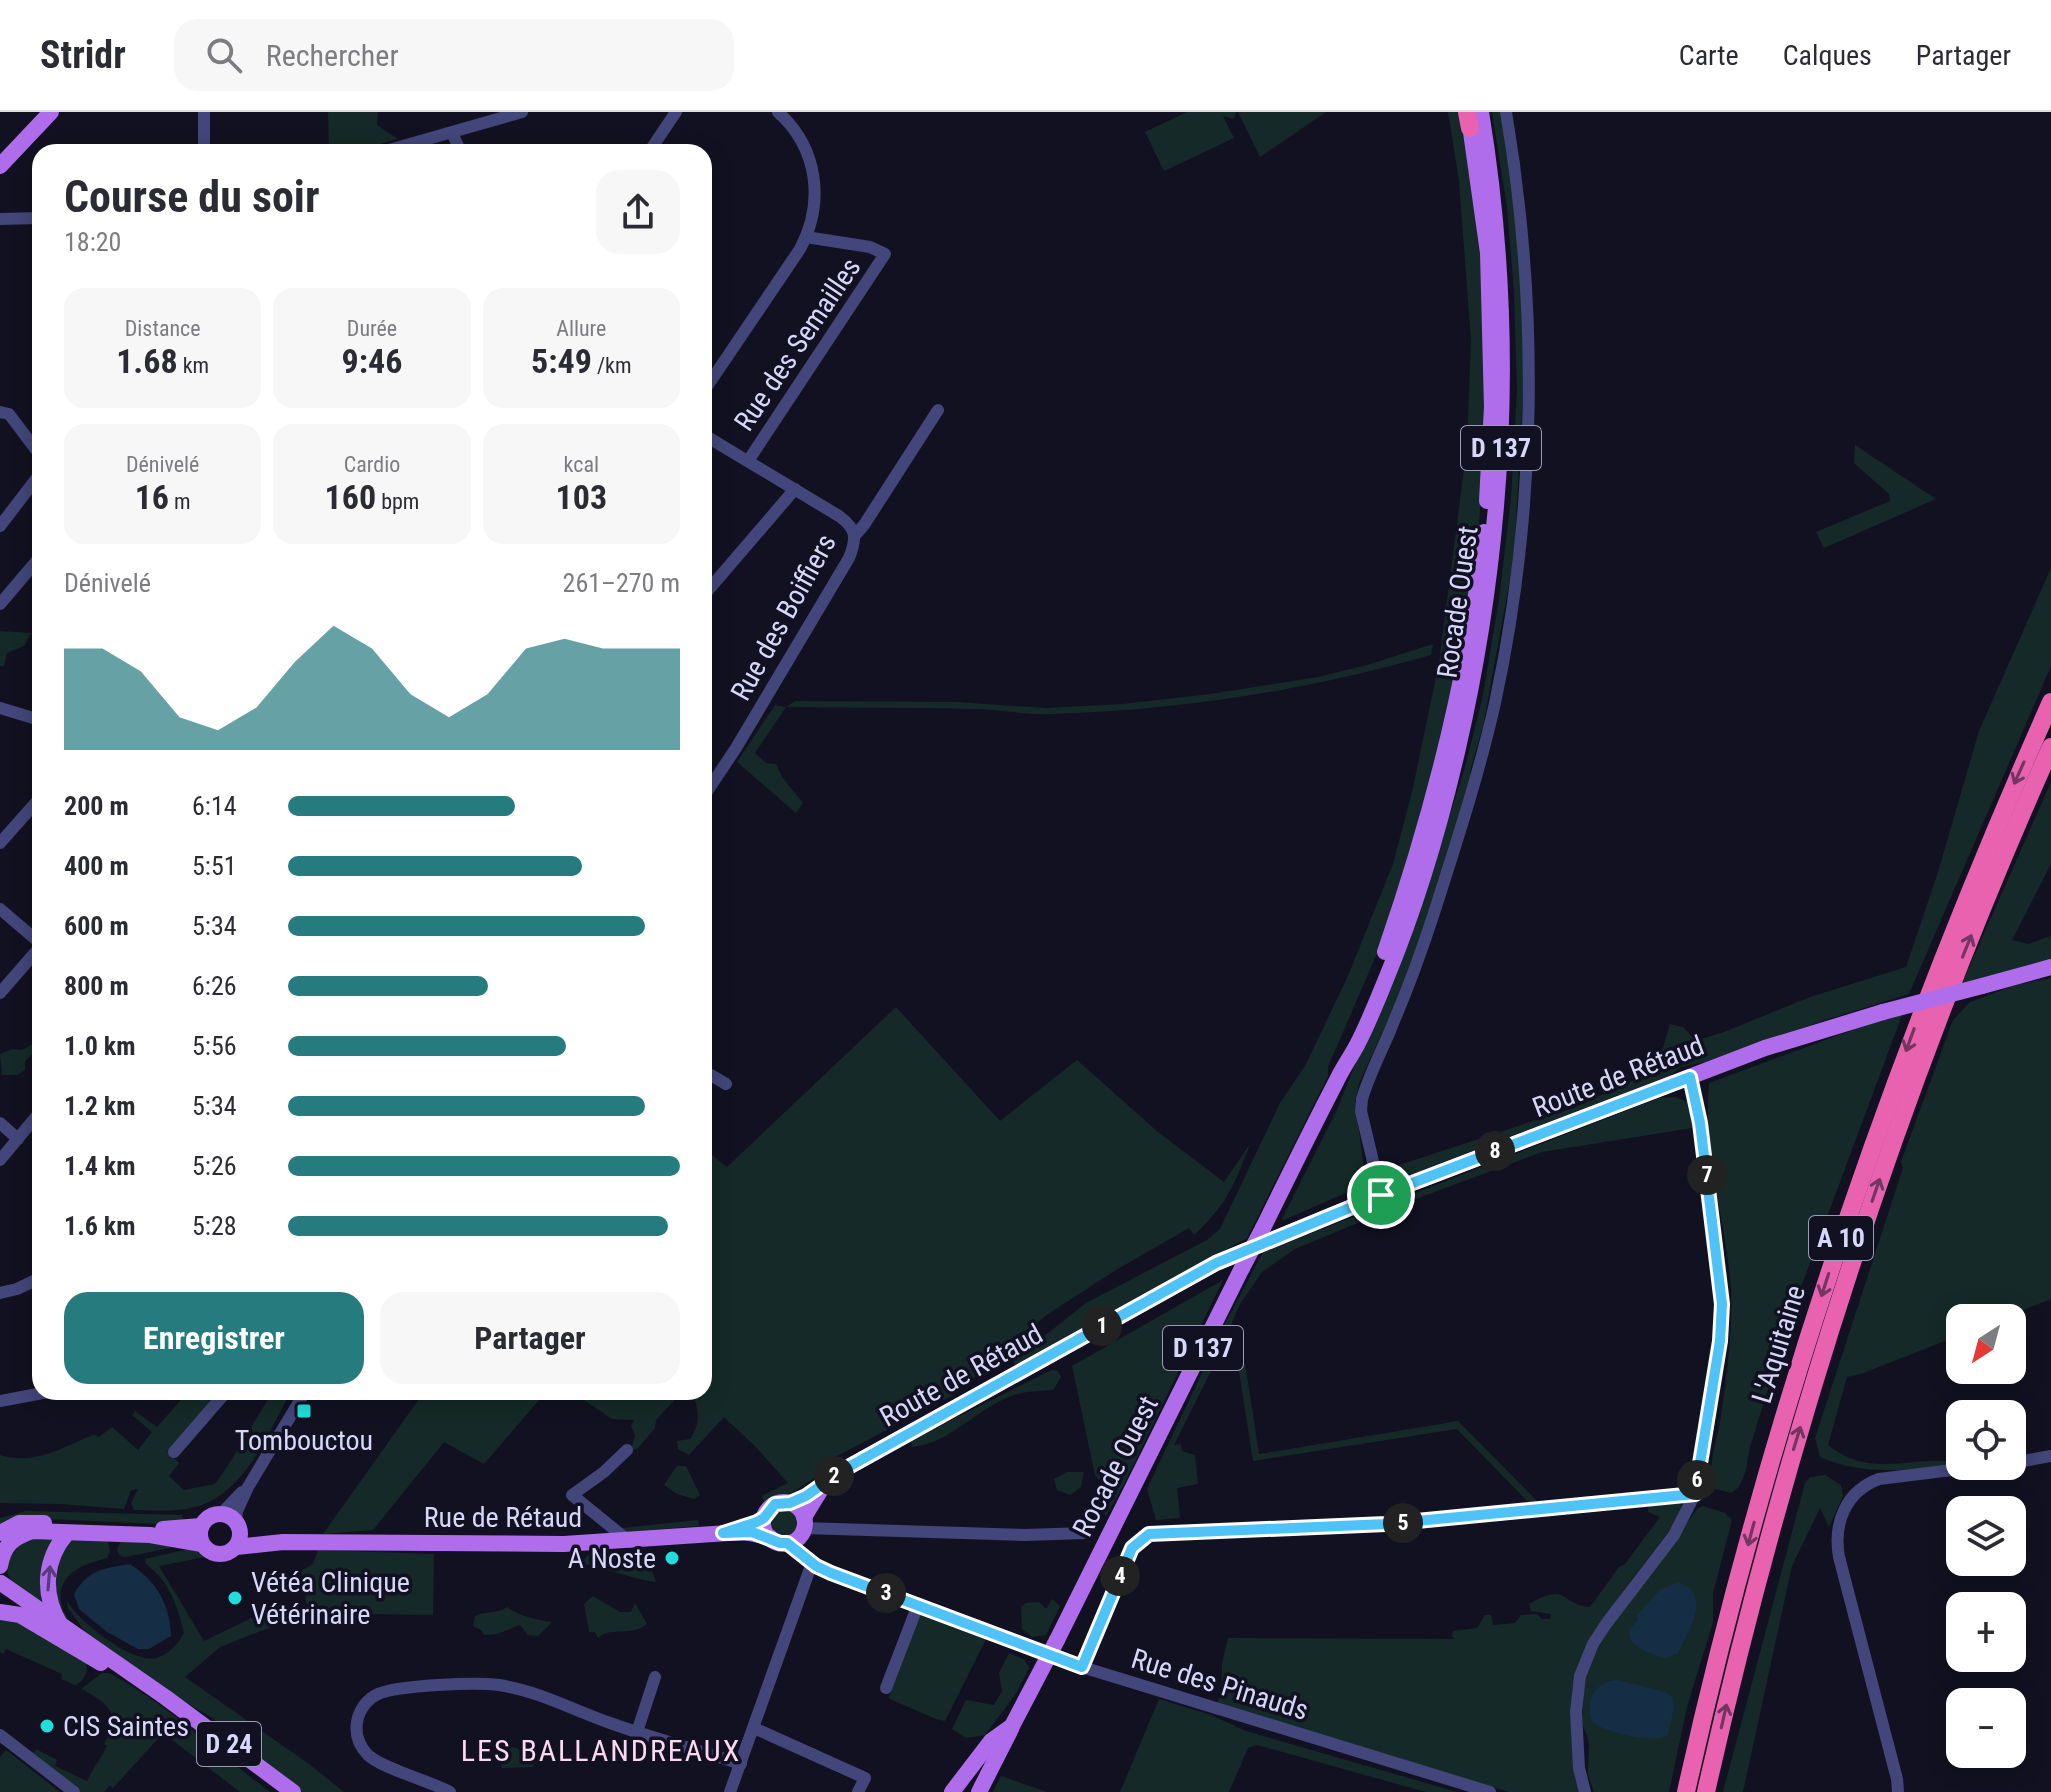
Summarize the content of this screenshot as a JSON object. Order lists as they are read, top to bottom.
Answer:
{
  "streets": {
    "highway": ["A 10", "L'Aquitaine"],
    "main road": [
      "D 137",
      "Rocade Ouest",
      "Route de Rétaud",
      "Rue de Rétaud",
      "D 24"
    ],
    "street": ["Rue des Semailles", "Rue des Boiffiers", "Rue des Pinauds"]
  },
  "crossings": [
    ["Rue des Semailles", "Rue des Boiffiers"],
    ["Route de Rétaud", "Rue des Pinauds"]
  ],
  "districts": ["LES BALLANDREAUX"],
  "places": {
    "transit": ["Tombouctou"],
    "other": ["A Noste", "Vétéa Clinique Vétérinaire", "CIS Saintes"]
  },
  "north": "bottom left",
  "page": {
    "header": "Stridr",
    "search": "Rechercher",
    "nav": ["Carte", "Calques", "Partager"],
    "heading": ["Course du soir", "18:20"],
    "stats": [
      ["Distance", "1.68 km"],
      ["Durée", "9:46"],
      ["Allure", "5:49 /km"],
      ["Dénivelé", "16 m"],
      ["Cardio", "160 bpm"],
      ["kcal", "103"]
    ],
    "chart": ["Dénivelé", "261–270 m"],
    "list": [
      {
        "name": "200 m",
        "note": "6:14"
      },
      {
        "name": "400 m",
        "note": "5:51"
      },
      {
        "name": "600 m",
        "note": "5:34"
      },
      {
        "name": "800 m",
        "note": "6:26"
      },
      {
        "name": "1.0 km",
        "note": "5:56"
      },
      {
        "name": "1.2 km",
        "note": "5:34"
      },
      {
        "name": "1.4 km",
        "note": "5:26"
      },
      {
        "name": "1.6 km",
        "note": "5:28"
      }
    ],
    "pins": [
      "8",
      "7",
      "1",
      "2",
      "6",
      "5",
      "4",
      "3"
    ],
    "buttons": ["Enregistrer", "Partager"],
    "map_buttons": ["+", "−"]
  }
}
